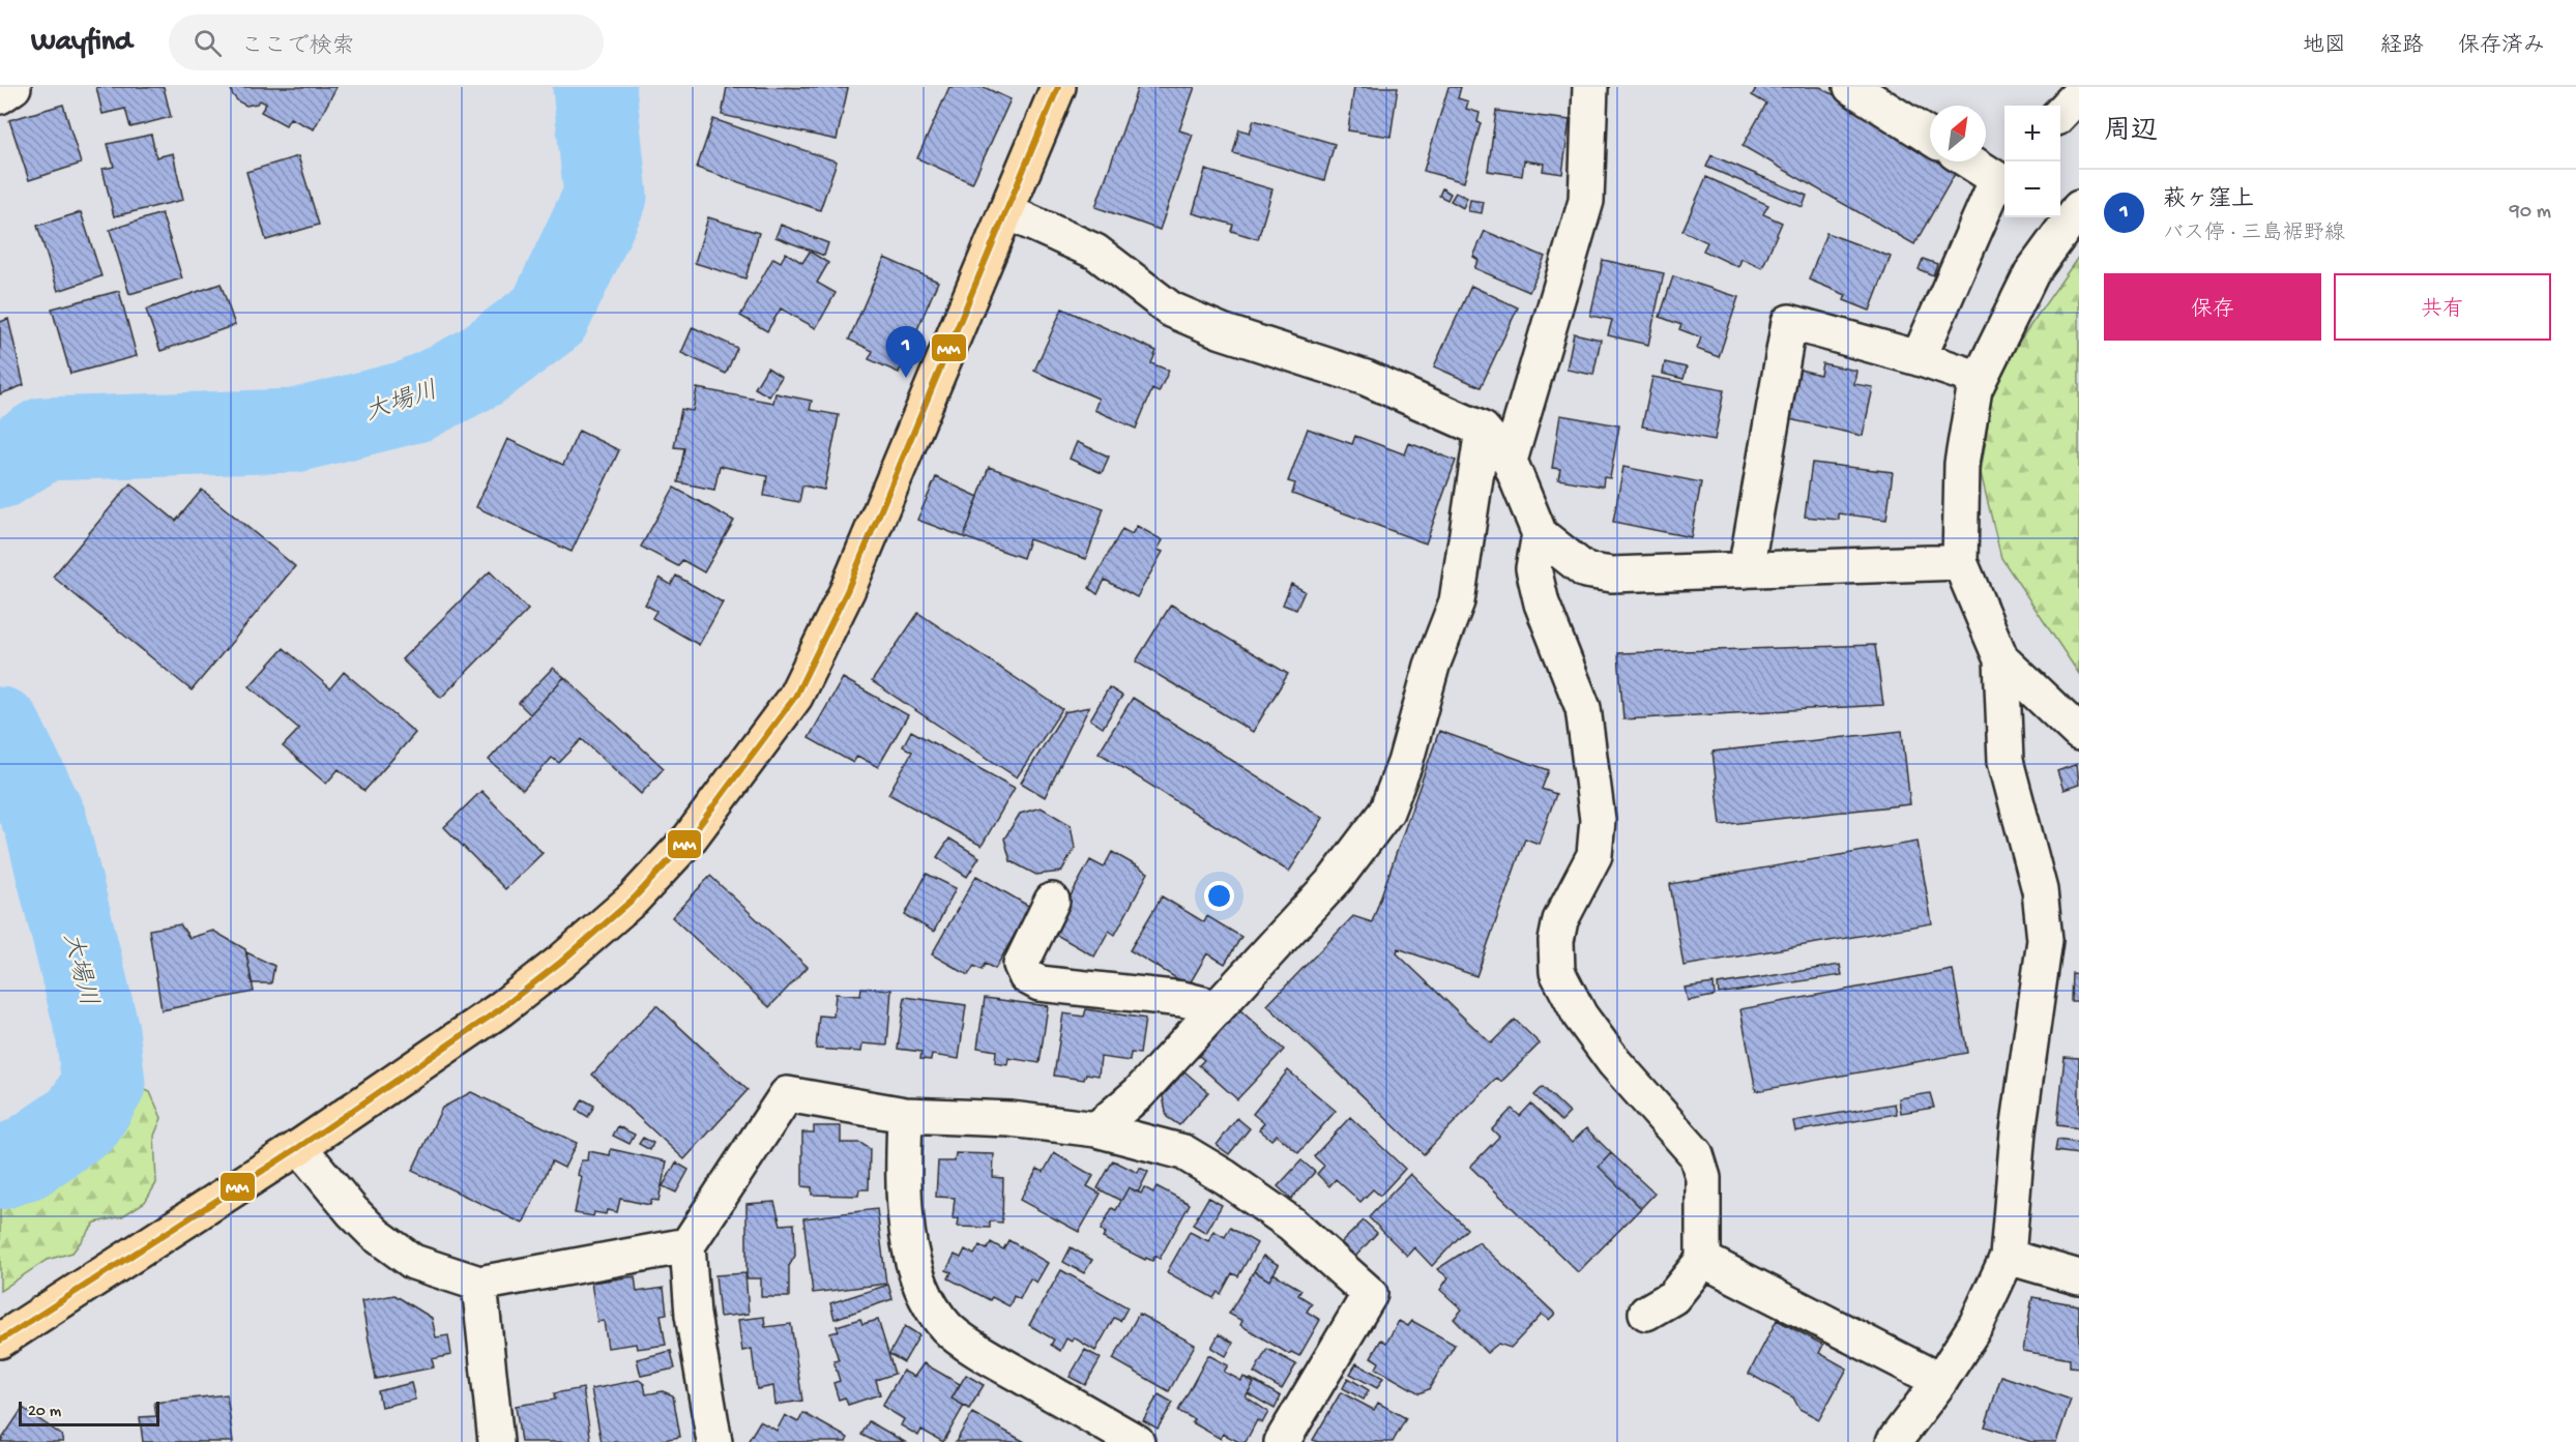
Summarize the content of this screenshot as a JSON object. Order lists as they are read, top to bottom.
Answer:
{
  "water": ["大場川"],
  "lines": ["transit line MM"],
  "scale_bar": "20 m",
  "north": "top right",
  "page": {
    "header": "Wayfind",
    "search": "ここで検索",
    "nav": ["地図", "経路", "保存済み"],
    "heading": "周辺",
    "map_buttons": ["+", "−"],
    "list": [
      {
        "mark": "1",
        "name": "萩ヶ窪上",
        "note": "バス停 · 三島裾野線",
        "value": "90 m"
      }
    ],
    "buttons": ["保存", "共有"],
    "pins": "1",
    "scale": "20 m"
  }
}
